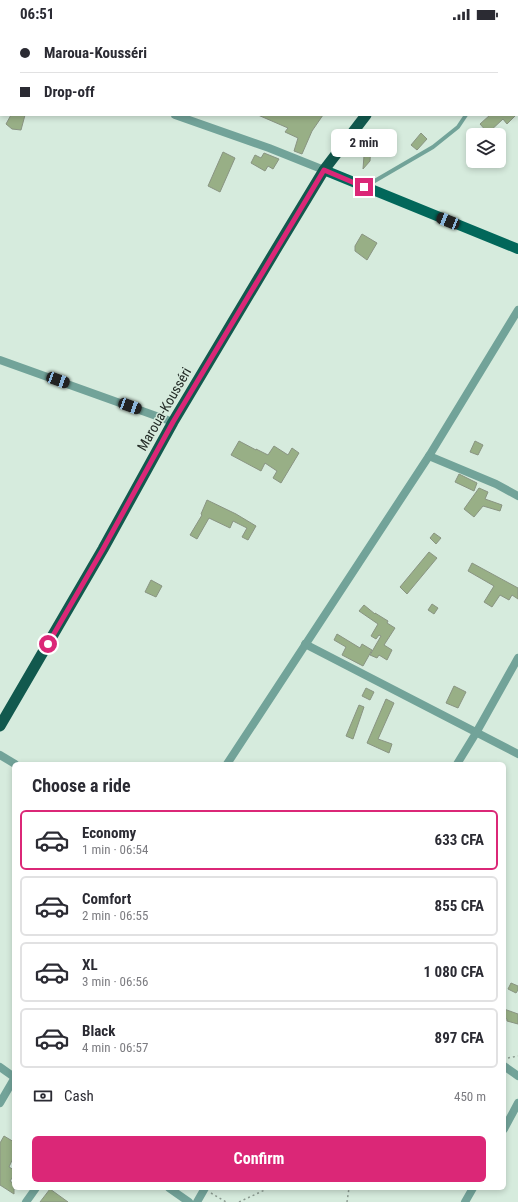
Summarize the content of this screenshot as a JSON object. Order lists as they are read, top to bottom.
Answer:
{
  "streets": {
    "highway": ["Maroua-Kousséri"]
  },
  "page": {
    "status": "06:51",
    "banner": ["Maroua-Kousséri", "Drop-off"],
    "bubble": "2 min",
    "heading": "Choose a ride",
    "list": [
      {
        "name": "Economy",
        "note": "1 min · 06:54",
        "value": "633 CFA"
      },
      {
        "name": "Comfort",
        "note": "2 min · 06:55",
        "value": "855 CFA"
      },
      {
        "name": "XL",
        "note": "3 min · 06:56",
        "value": "1 080 CFA"
      },
      {
        "name": "Black",
        "note": "4 min · 06:57",
        "value": "897 CFA"
      }
    ],
    "pay": ["Cash", "450 m"],
    "buttons": "Confirm"
  }
}
